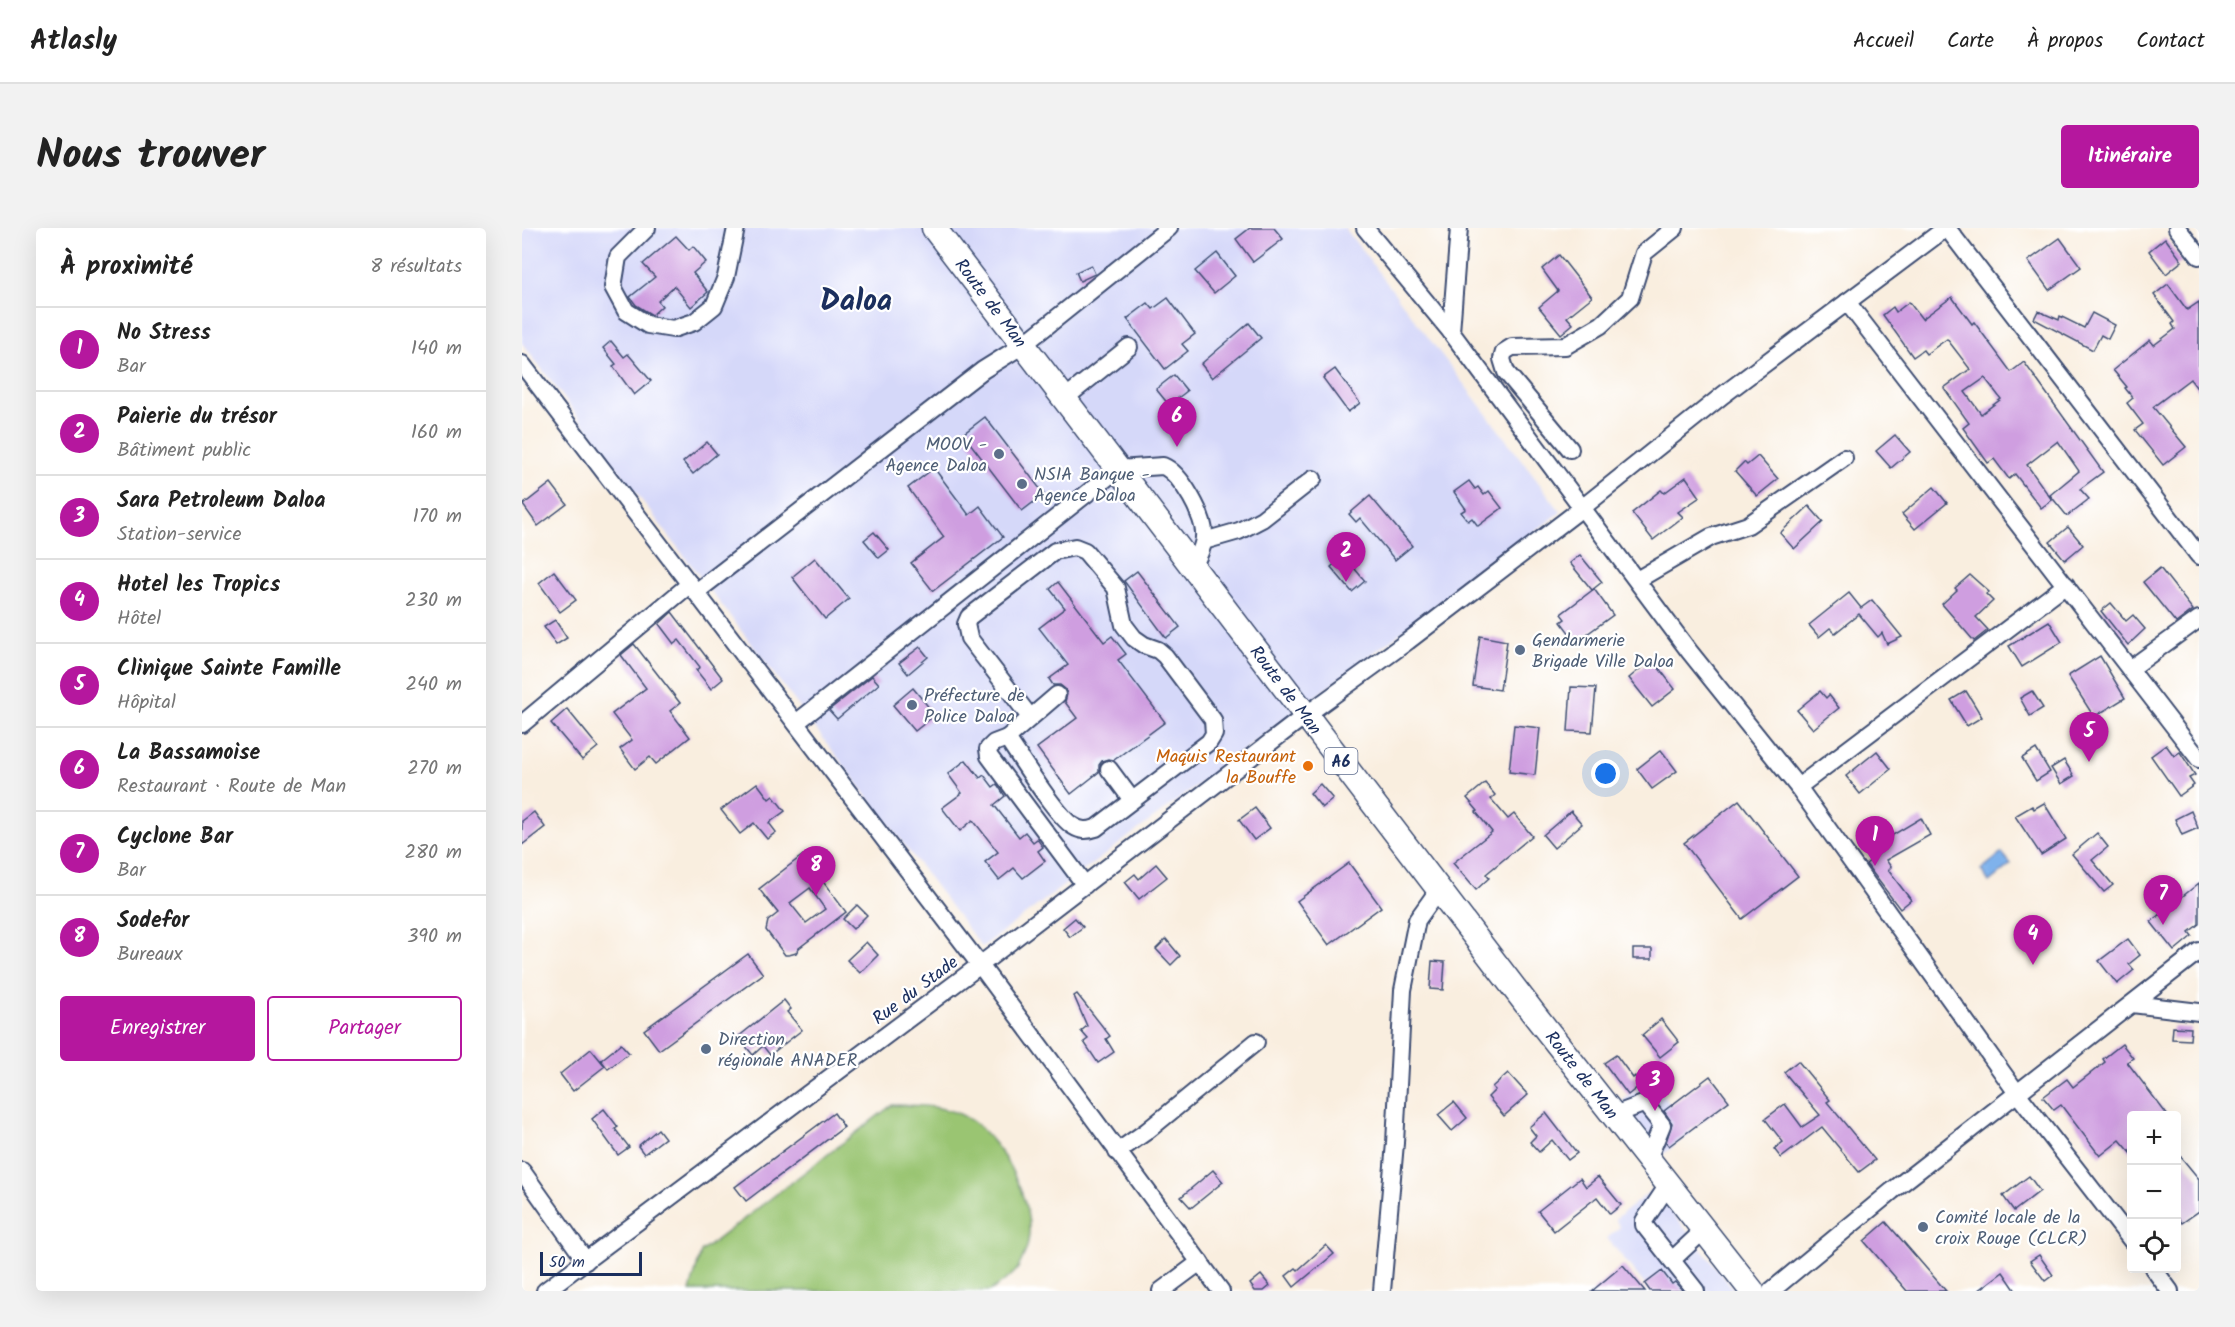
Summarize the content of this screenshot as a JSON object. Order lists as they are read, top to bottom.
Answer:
{
  "streets": {
    "highway": ["Route de Man", "A6"],
    "street": ["Rue du Stade"]
  },
  "crossings": [
    ["Route de Man", "Rue du Stade"]
  ],
  "districts": ["Daloa"],
  "places": [
    "MOOV - Agence Daloa",
    "NSIA Banque - Agence Daloa",
    "Gendarmerie Brigade Ville Daloa",
    "Préfecture de Police Daloa",
    "Maquis Restaurant la Bouffe",
    "Direction régionale ANADER",
    "Comité locale de la croix Rouge (CLCR)"
  ],
  "scale_bar": "50 m",
  "page": {
    "header": "Atlasly",
    "nav": [
      "Accueil",
      "Carte",
      "À propos",
      "Contact"
    ],
    "title": "Nous trouver",
    "buttons": [
      "Itinéraire",
      ["Enregistrer", "Partager"]
    ],
    "heading": ["À proximité", "8 résultats"],
    "list": [
      {
        "mark": "1",
        "name": "No Stress",
        "note": "Bar",
        "value": "140 m"
      },
      {
        "mark": "2",
        "name": "Paierie du trésor",
        "note": "Bâtiment public",
        "value": "160 m"
      },
      {
        "mark": "3",
        "name": "Sara Petroleum Daloa",
        "note": "Station-service",
        "value": "170 m"
      },
      {
        "mark": "4",
        "name": "Hotel les Tropics",
        "note": "Hôtel",
        "value": "230 m"
      },
      {
        "mark": "5",
        "name": "Clinique Sainte Famille",
        "note": "Hôpital",
        "value": "240 m"
      },
      {
        "mark": "6",
        "name": "La Bassamoise",
        "note": "Restaurant · Route de Man",
        "value": "270 m"
      },
      {
        "mark": "7",
        "name": "Cyclone Bar",
        "note": "Bar",
        "value": "280 m"
      },
      {
        "mark": "8",
        "name": "Sodefor",
        "note": "Bureaux",
        "value": "390 m"
      }
    ],
    "pins": [
      "6",
      "2",
      "5",
      "1",
      "8",
      "7",
      "4",
      "3"
    ],
    "map_buttons": ["+", "−"],
    "scale": "50 m"
  }
}
